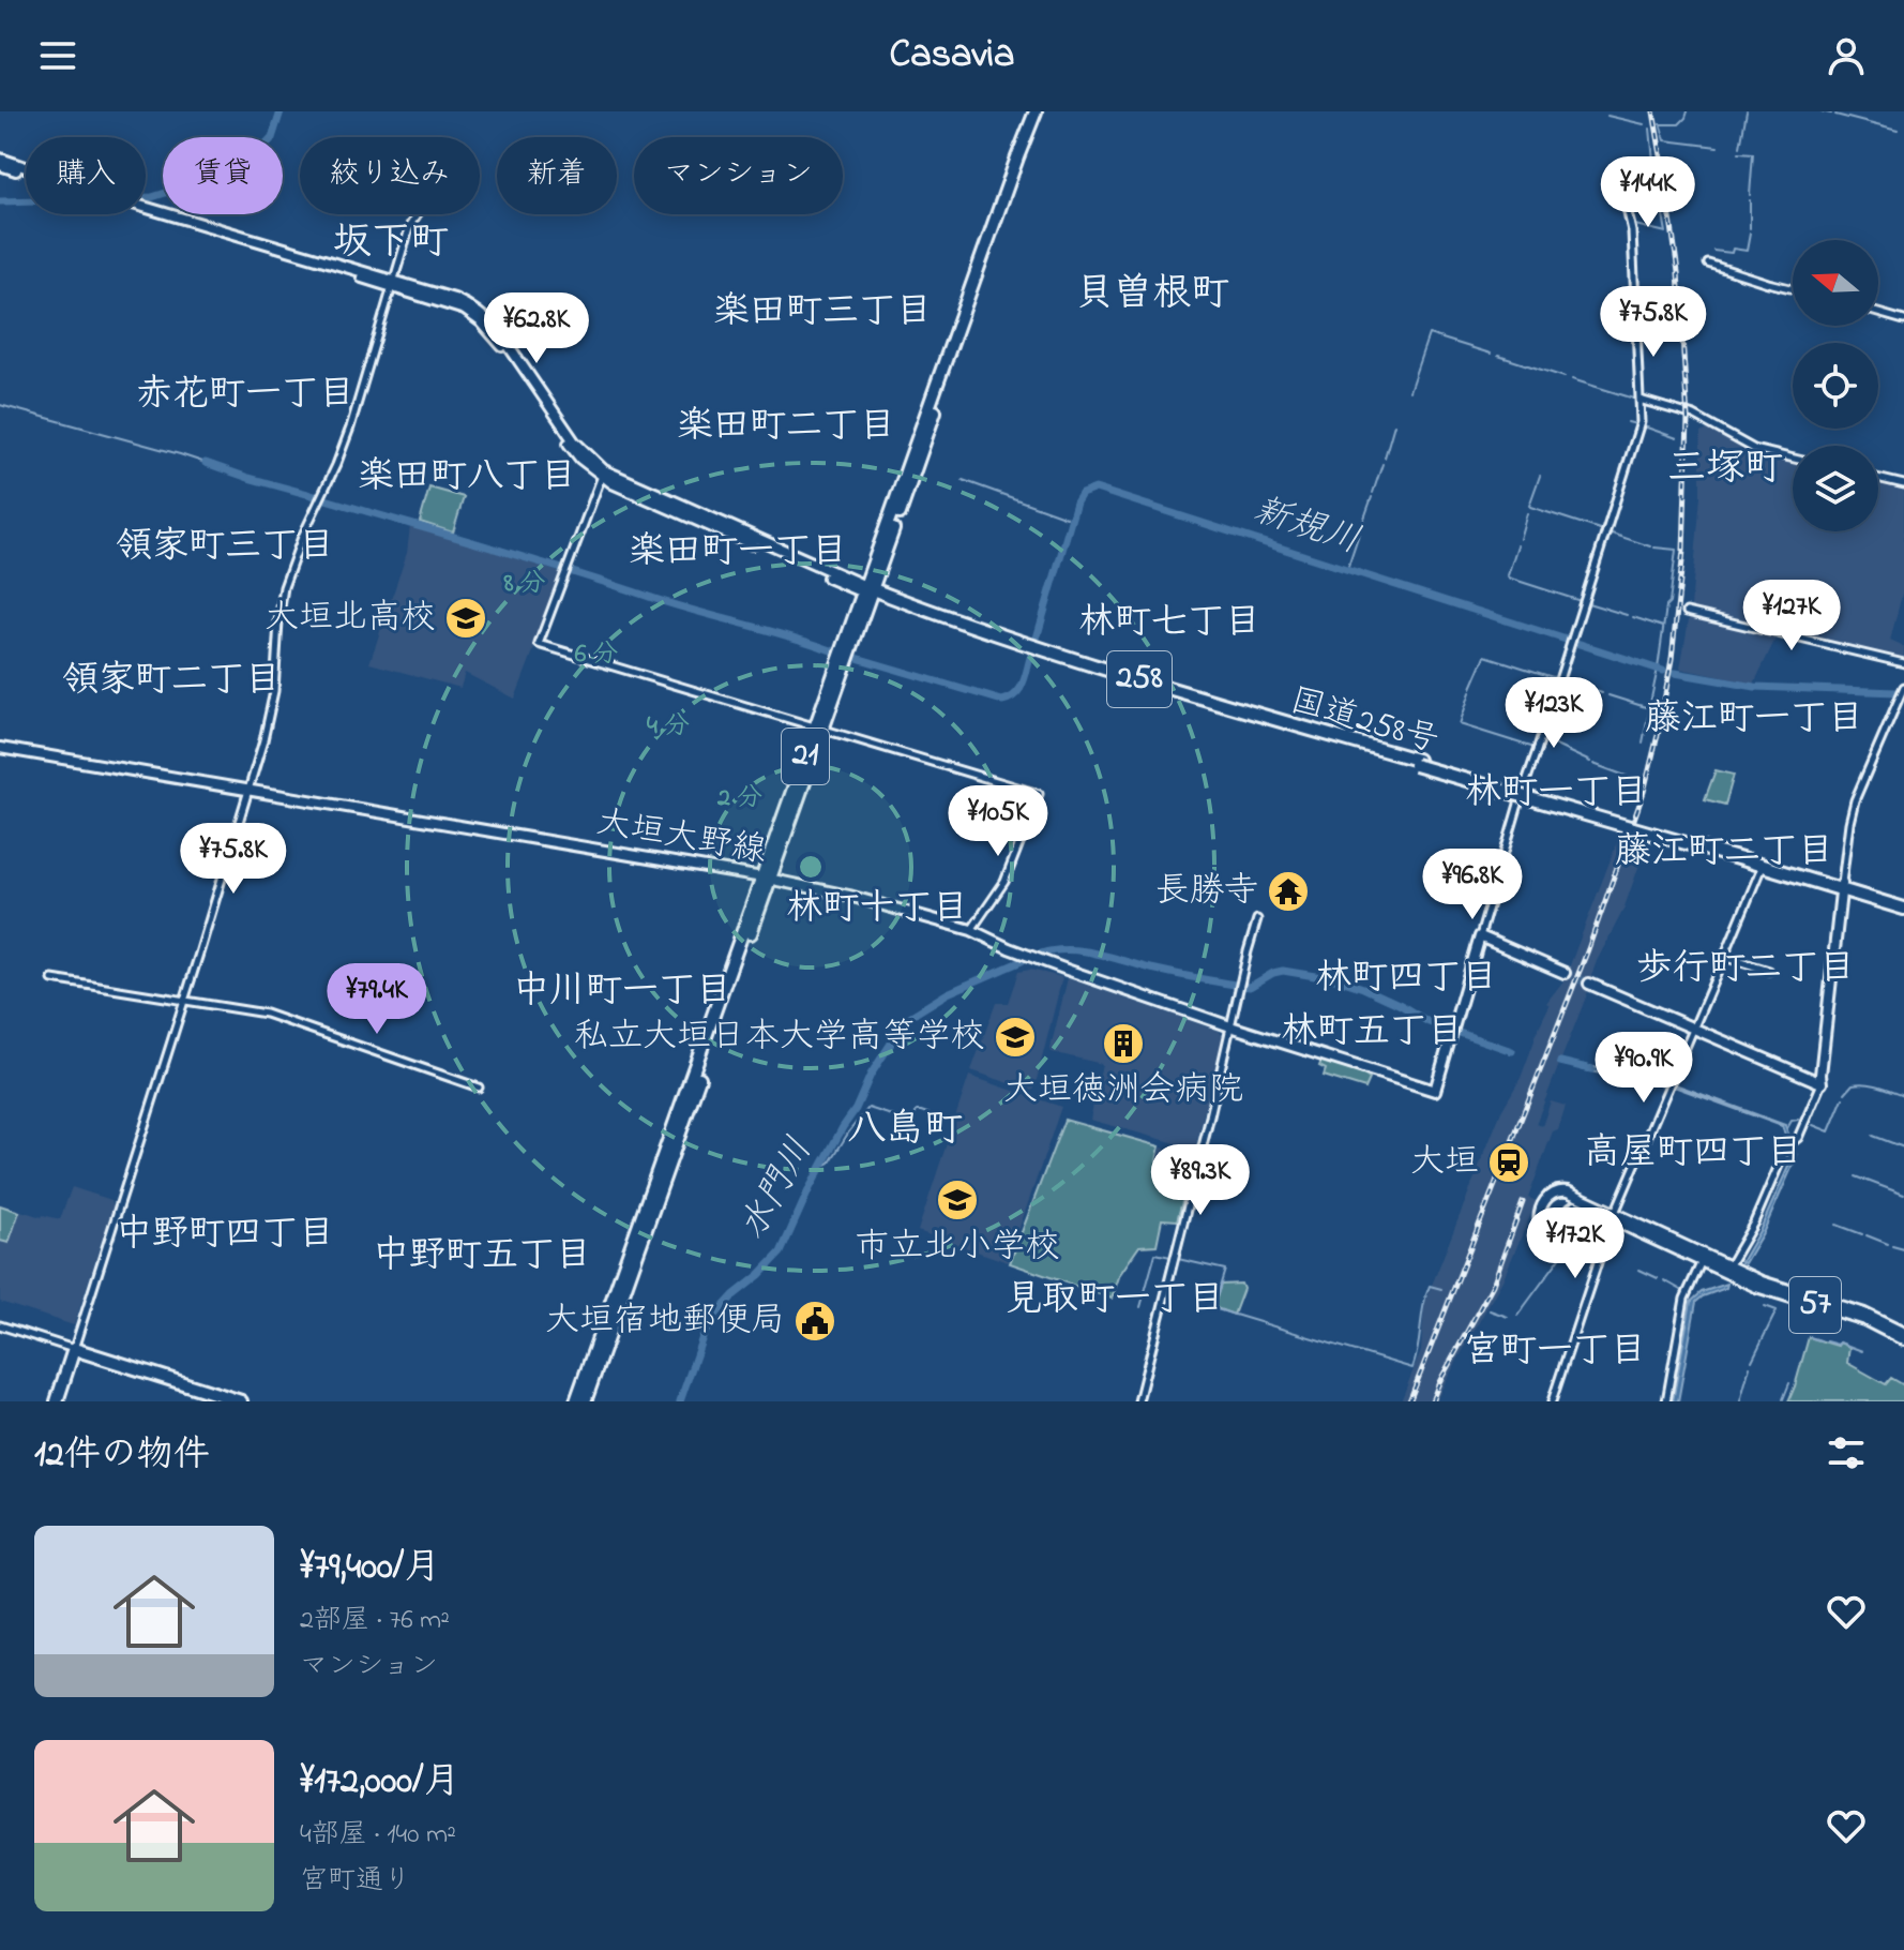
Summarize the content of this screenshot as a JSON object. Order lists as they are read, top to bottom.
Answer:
{
  "streets": {
    "highway": ["258", "国道258号", "21"],
    "main road": ["大垣大野線", "57"]
  },
  "crossings": [
    ["国道258号", "21"],
    ["21", "大垣大野線"]
  ],
  "districts": [
    "坂下町",
    "貝曽根町",
    "楽田町三丁目",
    "赤花町一丁目",
    "楽田町二丁目",
    "三塚町",
    "楽田町八丁目",
    "領家町三丁目",
    "楽田町一丁目",
    "林町七丁目",
    "領家町二丁目",
    "藤江町一丁目",
    "林町一丁目",
    "藤江町二丁目",
    "林町十丁目",
    "歩行町二丁目",
    "林町四丁目",
    "中川町一丁目",
    "林町五丁目",
    "八島町",
    "高屋町四丁目",
    "中野町四丁目",
    "中野町五丁目",
    "見取町一丁目",
    "宮町一丁目"
  ],
  "water": ["新規川", "水門川"],
  "places": {
    "school or university": ["大垣北高校", "私立大垣日本大学高等学校", "市立北小学校"],
    "temple": ["長勝寺"],
    "building": ["大垣徳洲会病院"],
    "station": ["大垣"],
    "public building": ["大垣宿地郵便局"]
  },
  "north": "left",
  "page": {
    "header": "Casavia",
    "chip": [
      "購入",
      "賃貸",
      "絞り込み",
      "新着",
      "マンション"
    ],
    "price": [
      "¥144K",
      "¥75.8K",
      "¥62.8K",
      "¥127K",
      "¥123K",
      "¥105K",
      "¥75.8K",
      "¥96.8K",
      "¥79.4K",
      "¥90.9K",
      "¥89.3K",
      "¥172K"
    ],
    "heading": "12件の物件",
    "list": [
      {
        "name": "¥79,400/月",
        "note": "2部屋 · 76 m² · マンション"
      },
      {
        "name": "¥172,000/月",
        "note": "4部屋 · 140 m² · 宮町通り"
      }
    ]
  },
  "rings": [
    "8 分",
    "6 分",
    "4 分",
    "2 分"
  ]
}
